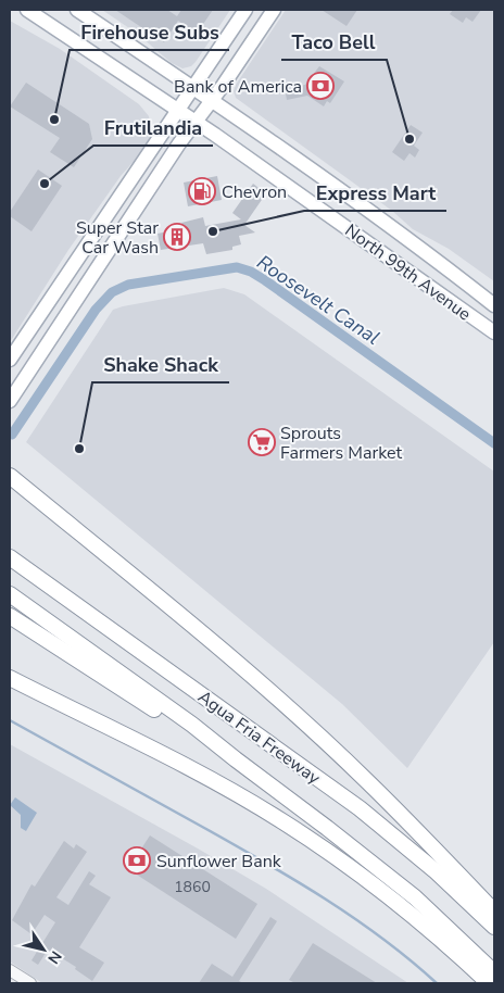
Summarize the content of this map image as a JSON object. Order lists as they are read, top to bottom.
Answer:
{
  "streets": {
    "highway": ["Agua Fria Freeway"],
    "main road": ["North 99th Avenue"]
  },
  "water": ["Roosevelt Canal"],
  "places": {
    "bank": ["Bank of America", "Sunflower Bank"],
    "other": [
      "Firehouse Subs",
      "Taco Bell",
      "Frutilandia",
      "Express Mart",
      "Shake Shack"
    ],
    "fuel station": ["Chevron"],
    "building": ["Super Star Car Wash"],
    "supermarket": ["Sprouts Farmers Market"]
  },
  "house_numbers": ["1860"],
  "north": "bottom right"
}
